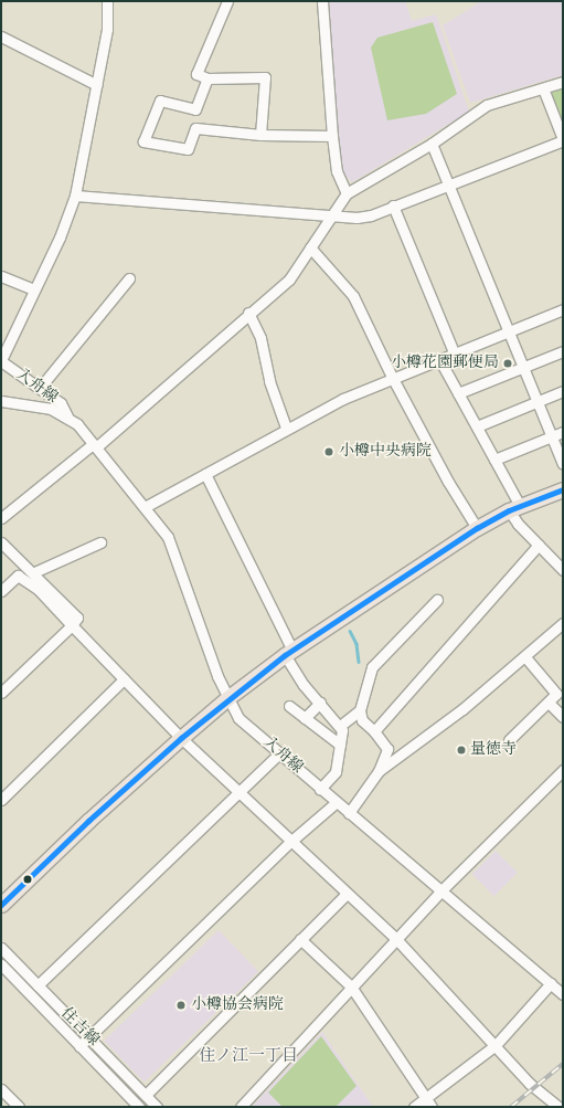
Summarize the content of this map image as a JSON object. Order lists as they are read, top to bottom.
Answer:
{
  "streets": {
    "street": ["入舟線", "住吉線"]
  },
  "districts": ["住ノ江一丁目"],
  "places": [
    "小樽花園郵便局",
    "小樽中央病院",
    "量徳寺",
    "小樽協会病院"
  ]
}
